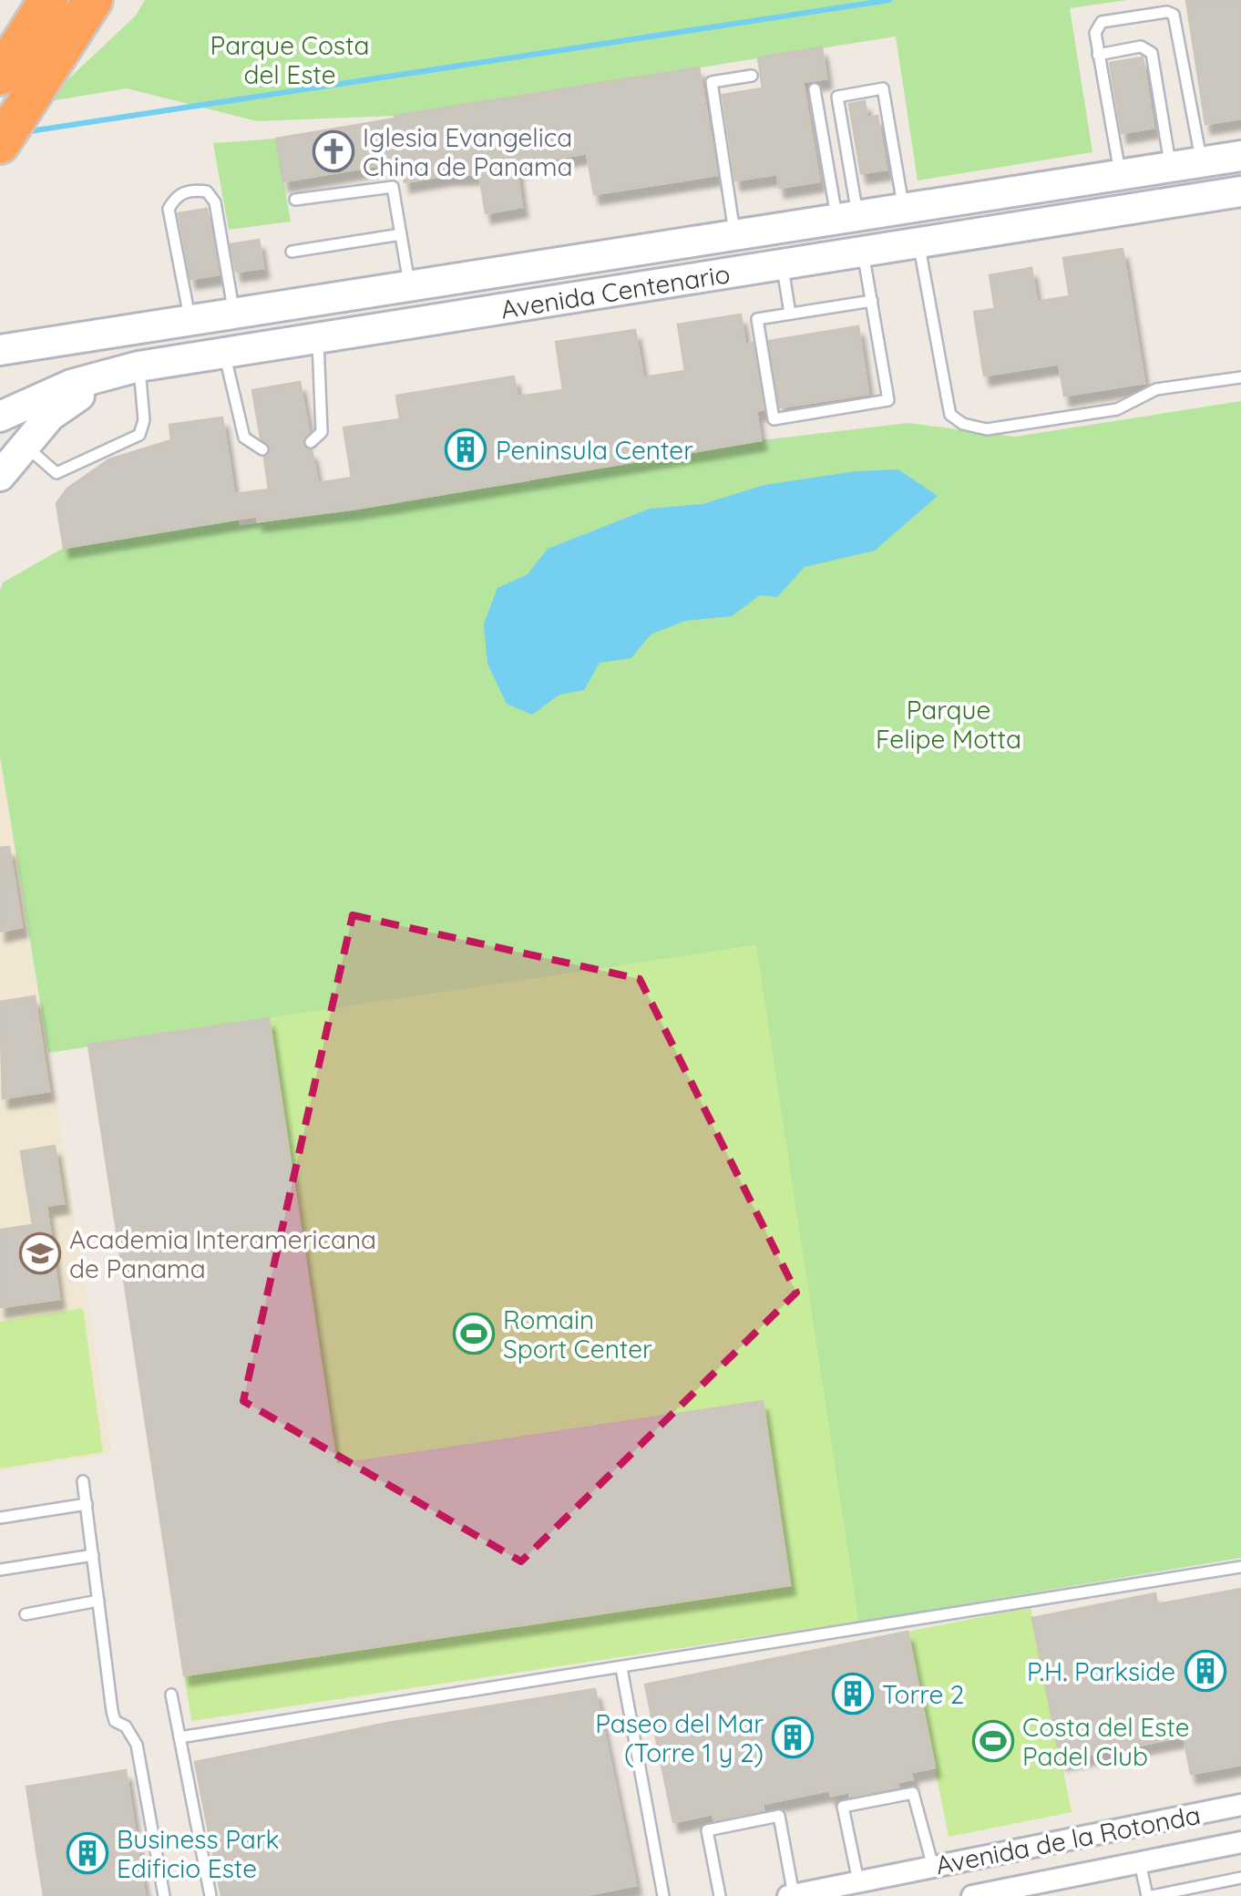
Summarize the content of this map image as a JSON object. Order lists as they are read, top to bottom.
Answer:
{
  "streets": {
    "main road": ["Avenida Centenario"],
    "street": ["Avenida de la Rotonda"]
  },
  "parks": ["Parque Costa del Este", "Parque Felipe Motta"],
  "places": {
    "church": ["Iglesia Evangelica China de Panama"],
    "building": [
      "Peninsula Center",
      "P.H. Parkside",
      "Torre 2",
      "Paseo del Mar (Torre 1 y 2)",
      "Business Park Edificio Este"
    ],
    "school or university": ["Academia Interamericana de Panama"],
    "sports": ["Romain Sport Center", "Costa del Este Padel Club"]
  }
}
